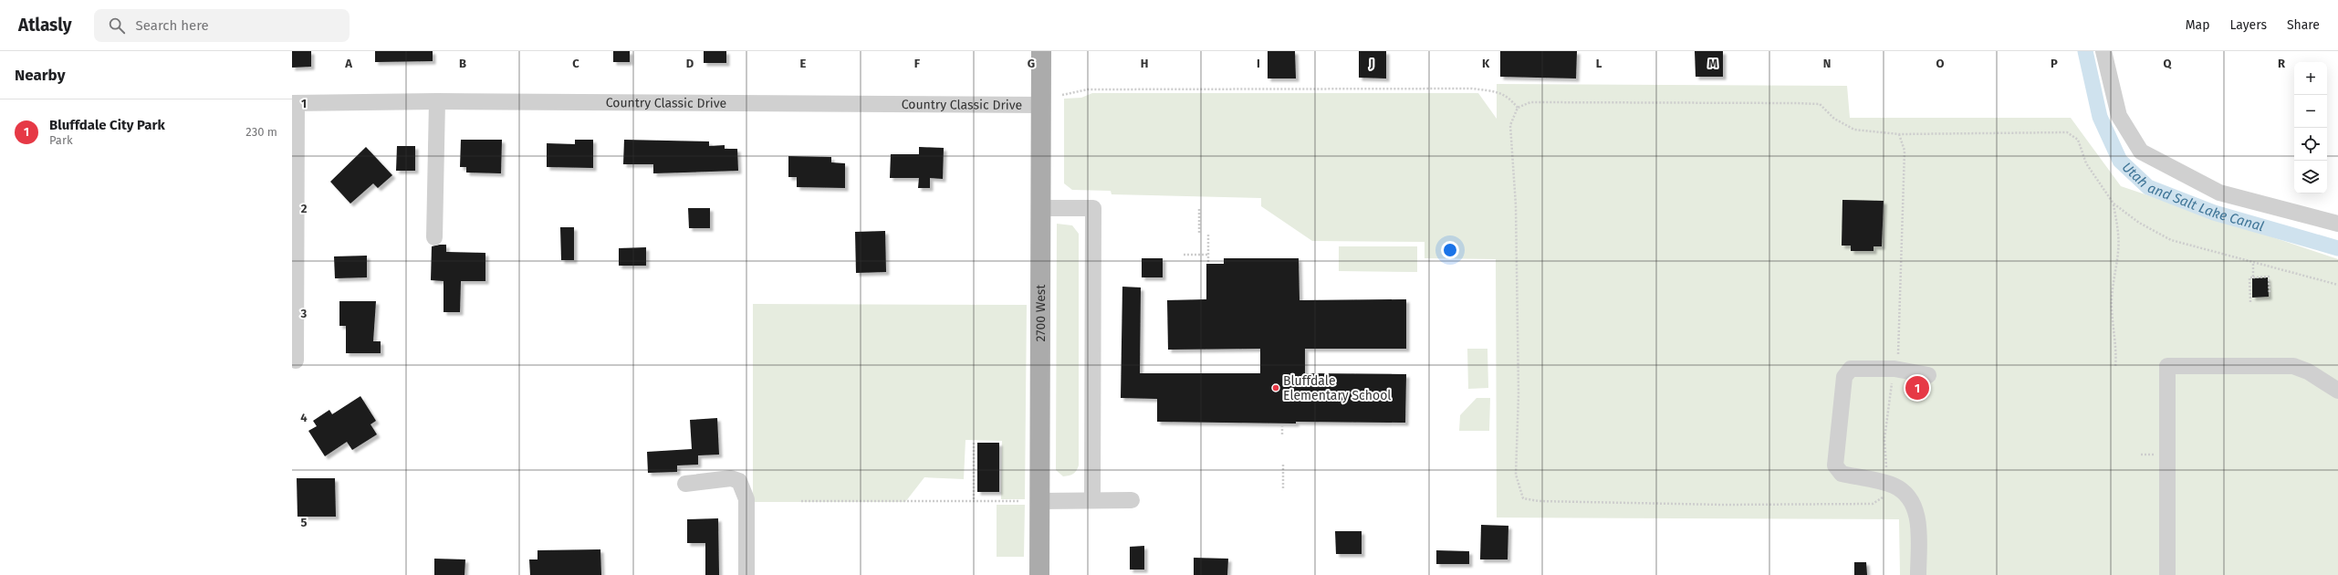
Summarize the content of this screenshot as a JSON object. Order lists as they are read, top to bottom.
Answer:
{
  "streets": {
    "main road": ["2700 West"],
    "street": ["Country Classic Drive"]
  },
  "crossings": [
    ["Country Classic Drive", "2700 West"]
  ],
  "water": ["Utah and Salt Lake Canal"],
  "places": ["Bluffdale Elementary School"],
  "page": {
    "header": "Atlasly",
    "search": "Search here",
    "nav": ["Map", "Layers", "Share"],
    "heading": "Nearby",
    "map_buttons": ["+", "−"],
    "list": [
      {
        "mark": "1",
        "name": "Bluffdale City Park",
        "note": "Park",
        "value": "230 m"
      }
    ],
    "pins": "1"
  },
  "grid": {
    "columns": [
      "A",
      "B",
      "C",
      "D",
      "E",
      "F",
      "G",
      "H",
      "I",
      "J",
      "K",
      "L",
      "M",
      "N",
      "O",
      "P",
      "Q",
      "R"
    ],
    "rows": [
      "1",
      "2",
      "3",
      "4",
      "5"
    ]
  }
}
